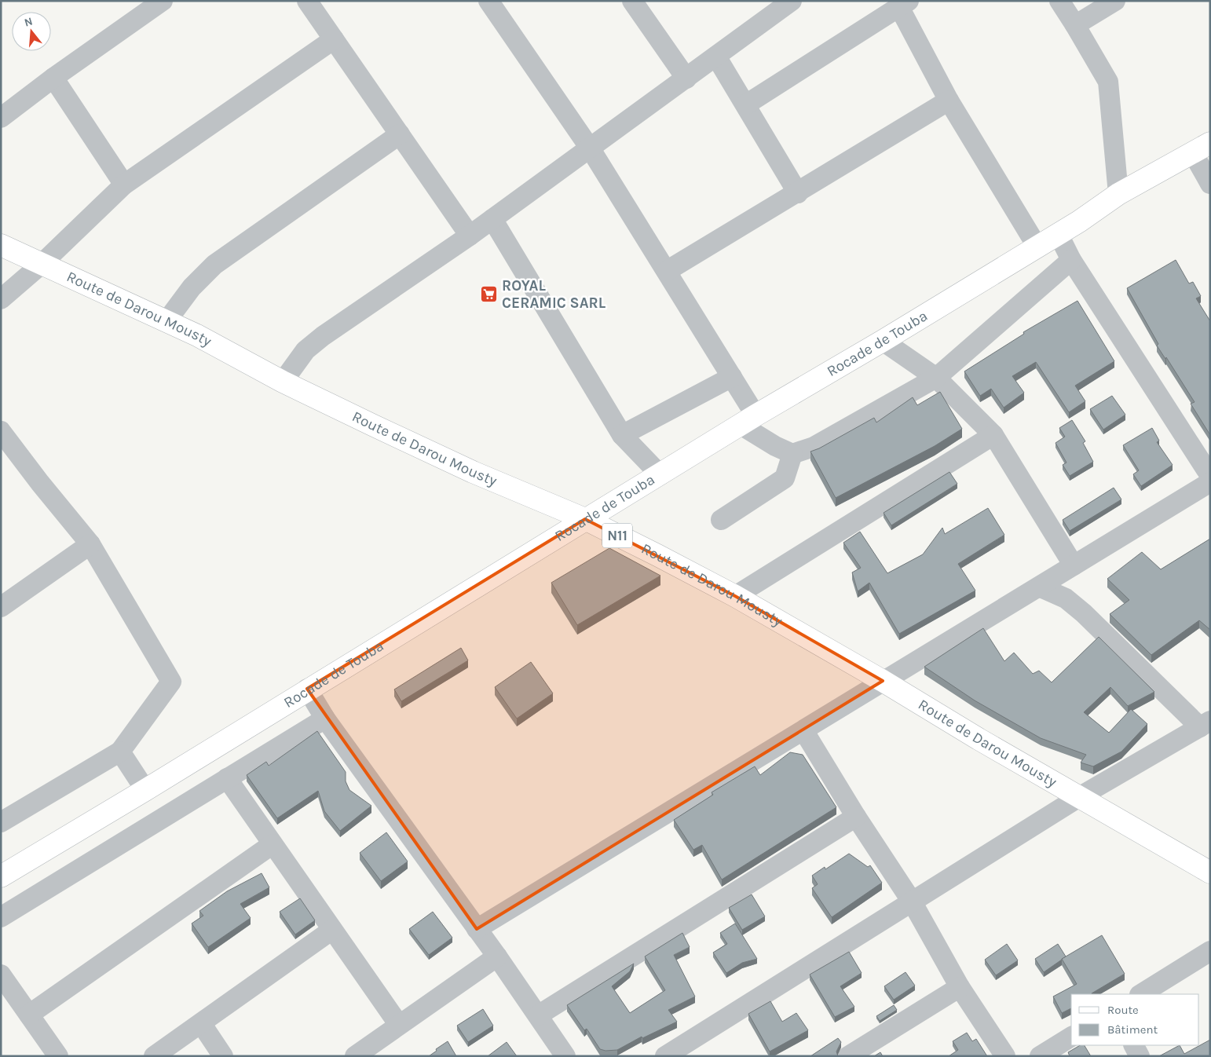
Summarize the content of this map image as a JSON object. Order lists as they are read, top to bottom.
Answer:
{
  "streets": {
    "main road": ["Route de Darou Mousty", "Rocade de Touba", "N11"]
  },
  "crossings": [
    ["Route de Darou Mousty", "Rocade de Touba"]
  ],
  "places": {
    "supermarket": ["ROYAL CERAMIC SARL"]
  },
  "legend": ["Route", "Bâtiment"],
  "north": "top"
}
